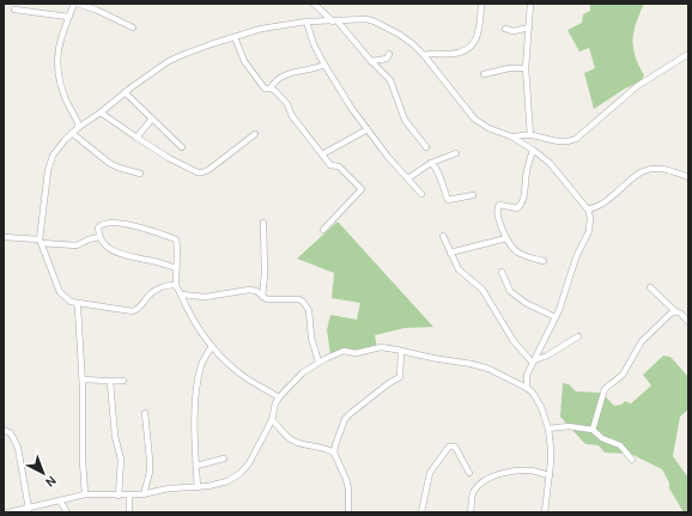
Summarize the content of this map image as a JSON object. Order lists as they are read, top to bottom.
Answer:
{
  "north": "bottom right"
}
